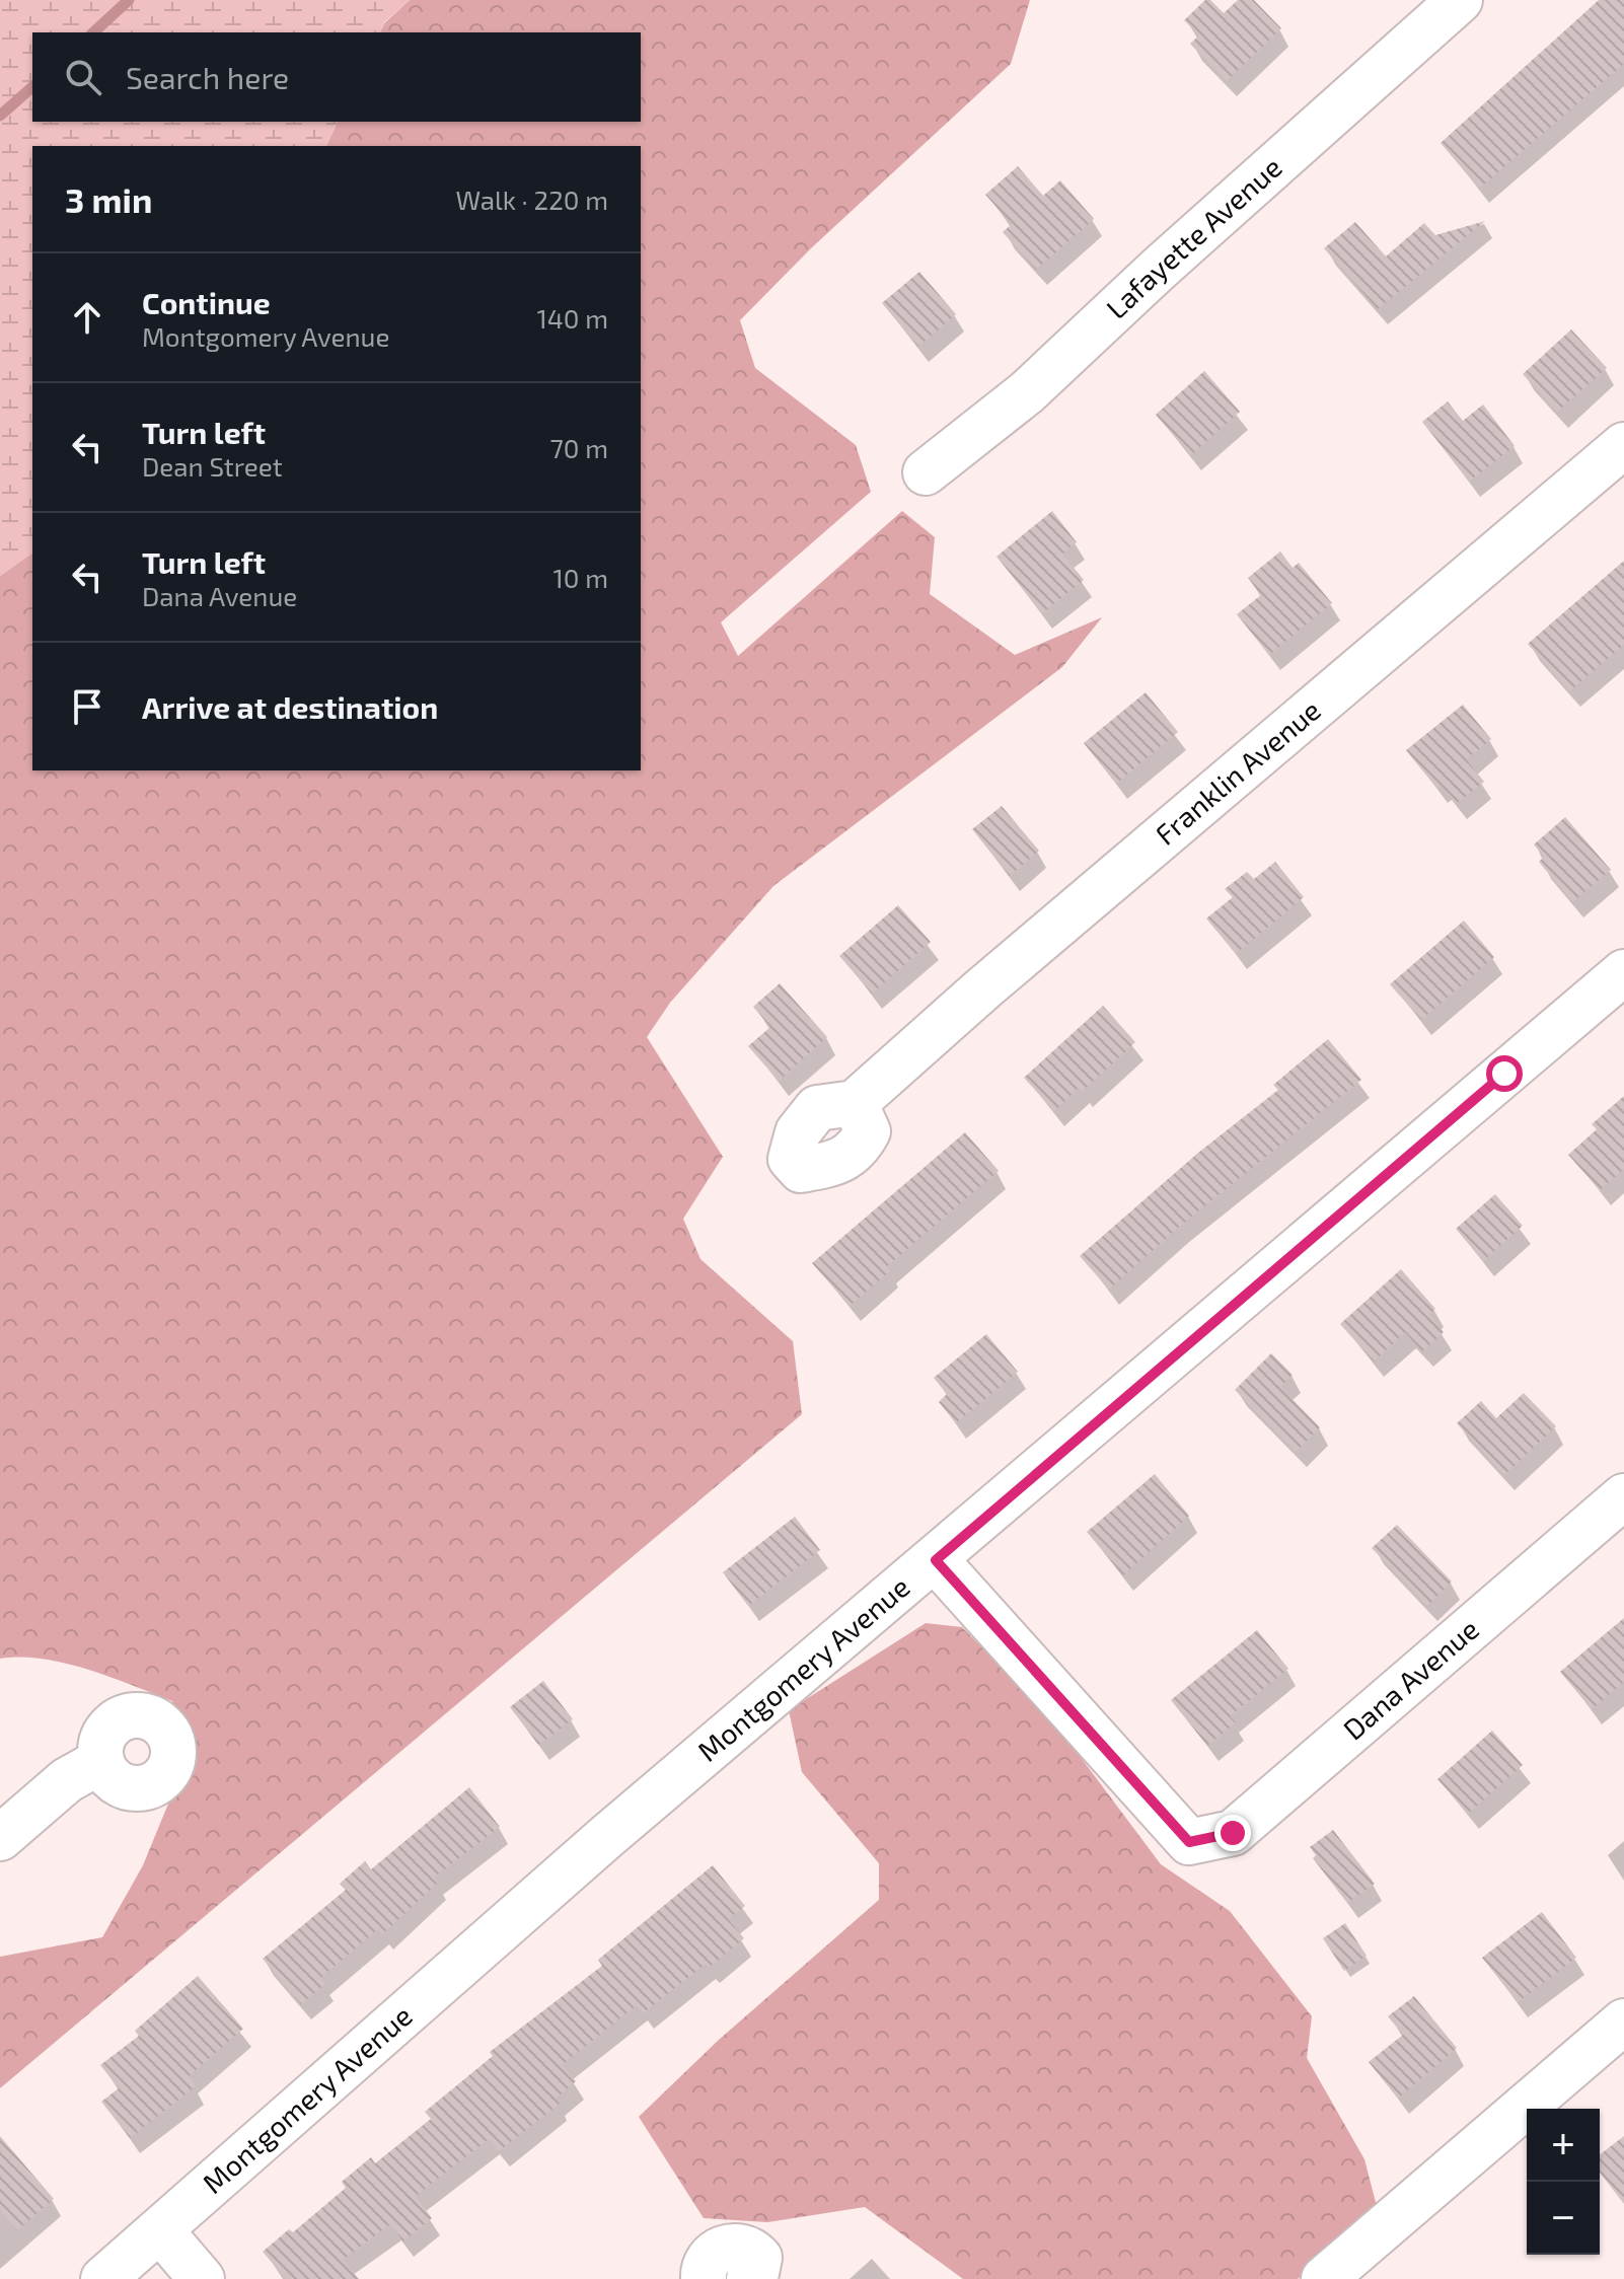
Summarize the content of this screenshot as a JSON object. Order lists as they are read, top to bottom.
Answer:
{
  "streets": {
    "street": [
      "Lafayette Avenue",
      "Franklin Avenue",
      "Montgomery Avenue",
      "Dana Avenue"
    ]
  },
  "crossings": [
    ["Montgomery Avenue", "Dana Avenue"]
  ],
  "page": {
    "search": "Search here",
    "heading": ["3 min", "Walk · 220 m"],
    "list": [
      ["Continue", "Montgomery Avenue", "140 m"],
      ["Turn left", "Dean Street", "70 m"],
      ["Turn left", "Dana Avenue", "10 m"],
      "Arrive at destination"
    ],
    "map_buttons": ["+", "−"]
  }
}
